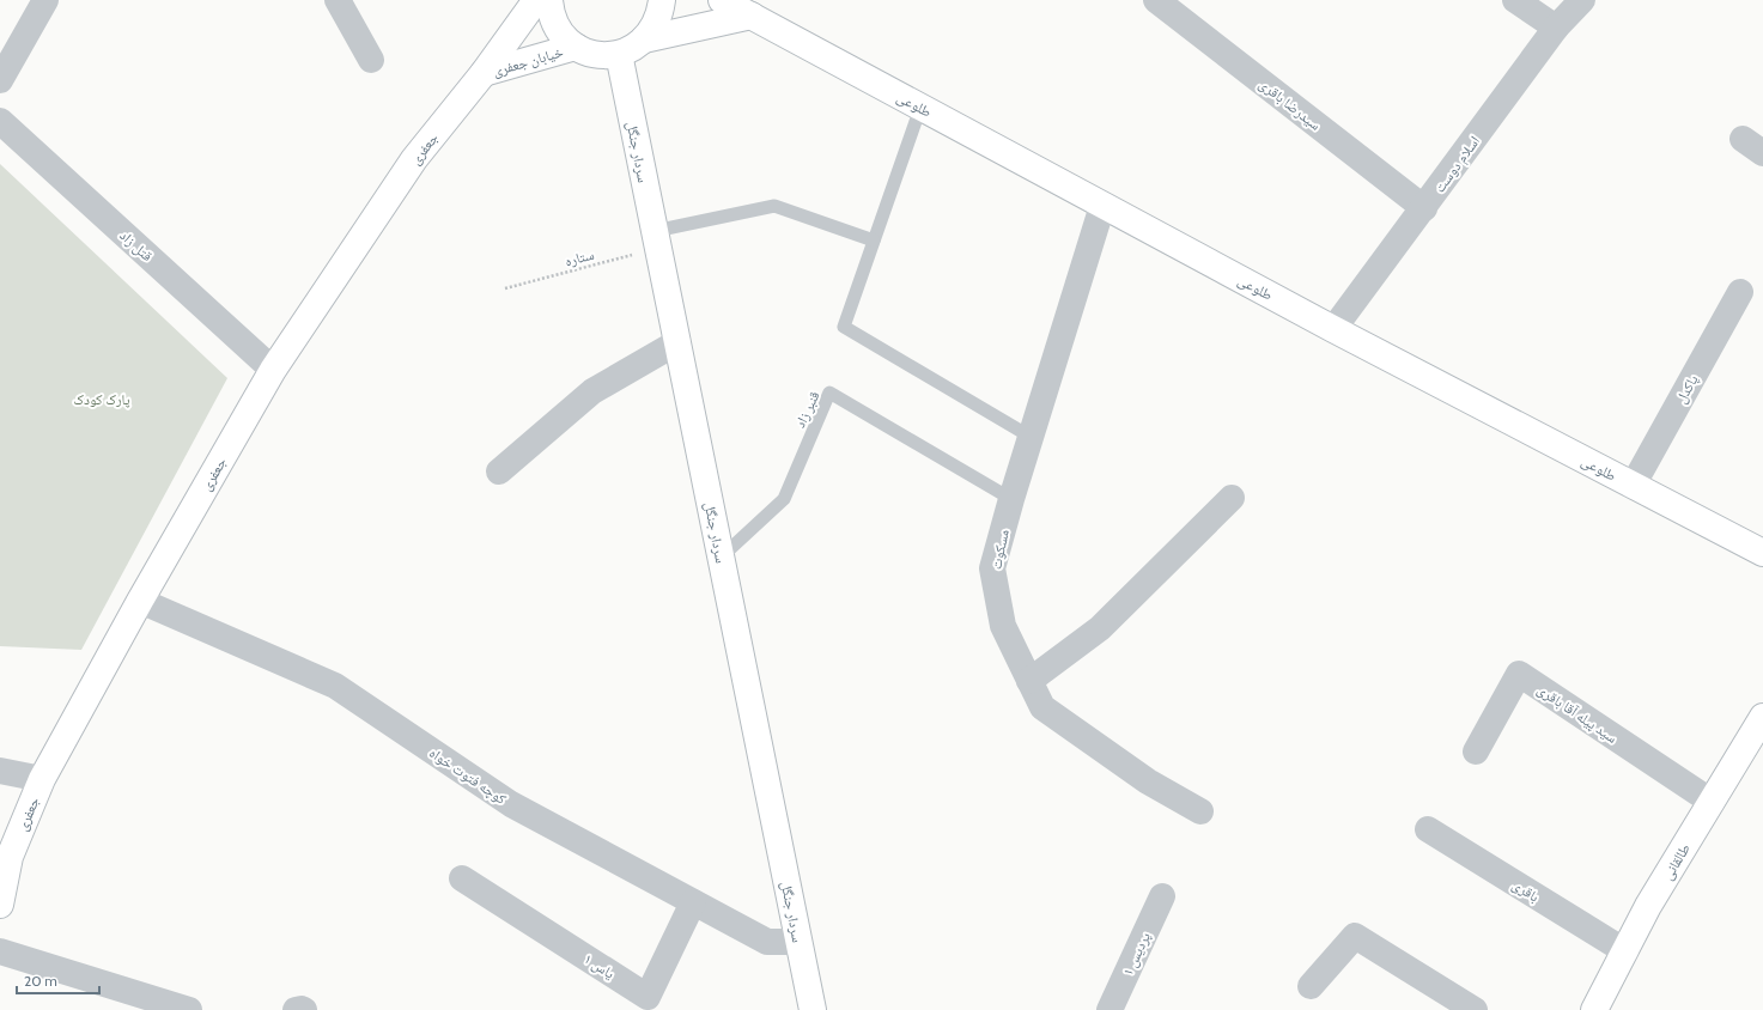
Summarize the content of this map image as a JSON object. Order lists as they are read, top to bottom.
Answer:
{
  "streets": {
    "main road": [
      "خیابان جعفری",
      "طلوعی",
      "جعفری",
      "سردار جنگل",
      "طالقانی"
    ],
    "street": [
      "سیدرضا باقری",
      "اسلام دوست",
      "قتل زاد",
      "پاکدل",
      "مسکوت",
      "سید پیله آقا باقری",
      "کوچه فتوت خواه",
      "باقری",
      "پردیس ۱",
      "یاس ۱"
    ],
    "lane": ["قنبر زاد"],
    "path": ["ستاره"]
  },
  "crossings": [
    ["خیابان جعفری", "جعفری"],
    ["طلوعی", "اسلام دوست"],
    ["طلوعی", "پاکدل"],
    ["طلوعی", "مسکوت"],
    ["سیدرضا باقری", "اسلام دوست"],
    ["جعفری", "قتل زاد"],
    ["جعفری", "کوچه فتوت خواه"],
    ["سردار جنگل", "ستاره"],
    ["سردار جنگل", "قنبر زاد"],
    ["سردار جنگل", "کوچه فتوت خواه"],
    ["قنبر زاد", "مسکوت"],
    ["سید پیله آقا باقری", "طالقانی"],
    ["کوچه فتوت خواه", "یاس ۱"],
    ["طالقانی", "باقری"]
  ],
  "parks": ["پارک کودک"],
  "scale_bar": "20 m"
}
